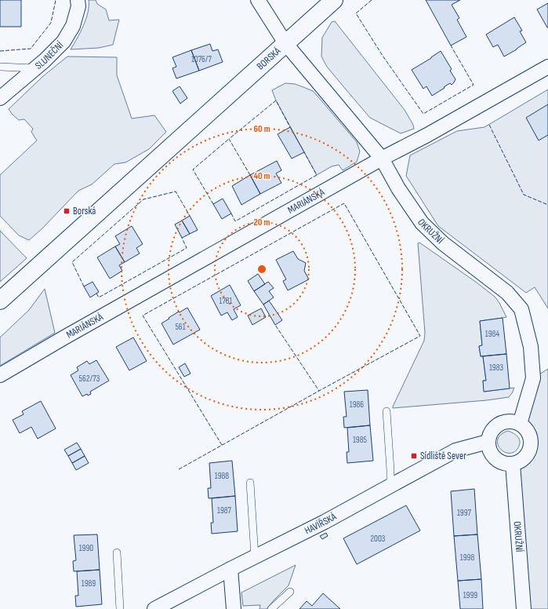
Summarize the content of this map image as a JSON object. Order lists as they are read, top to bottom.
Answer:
{
  "streets": {
    "main road": ["BORSKÁ"],
    "street": [
      "SLUNEČNÍ",
      "MARIÁNSKÁ",
      "OKRUŽNÍ",
      "HAVÍŘSKÁ"
    ]
  },
  "crossings": [
    ["BORSKÁ", "OKRUŽNÍ"],
    ["MARIÁNSKÁ", "OKRUŽNÍ"],
    ["OKRUŽNÍ", "HAVÍŘSKÁ"]
  ],
  "places": {
    "transit": ["Borská", "Sídliště Sever"]
  },
  "house_numbers": [
    "1076/7",
    "1781",
    "561",
    "1984",
    "1983",
    "562/73",
    "1986",
    "1985",
    "1988",
    "1987",
    "1997",
    "2003",
    "1990",
    "1998",
    "1989",
    "1999"
  ],
  "rings": ["60 m", "40 m", "20 m"]
}
